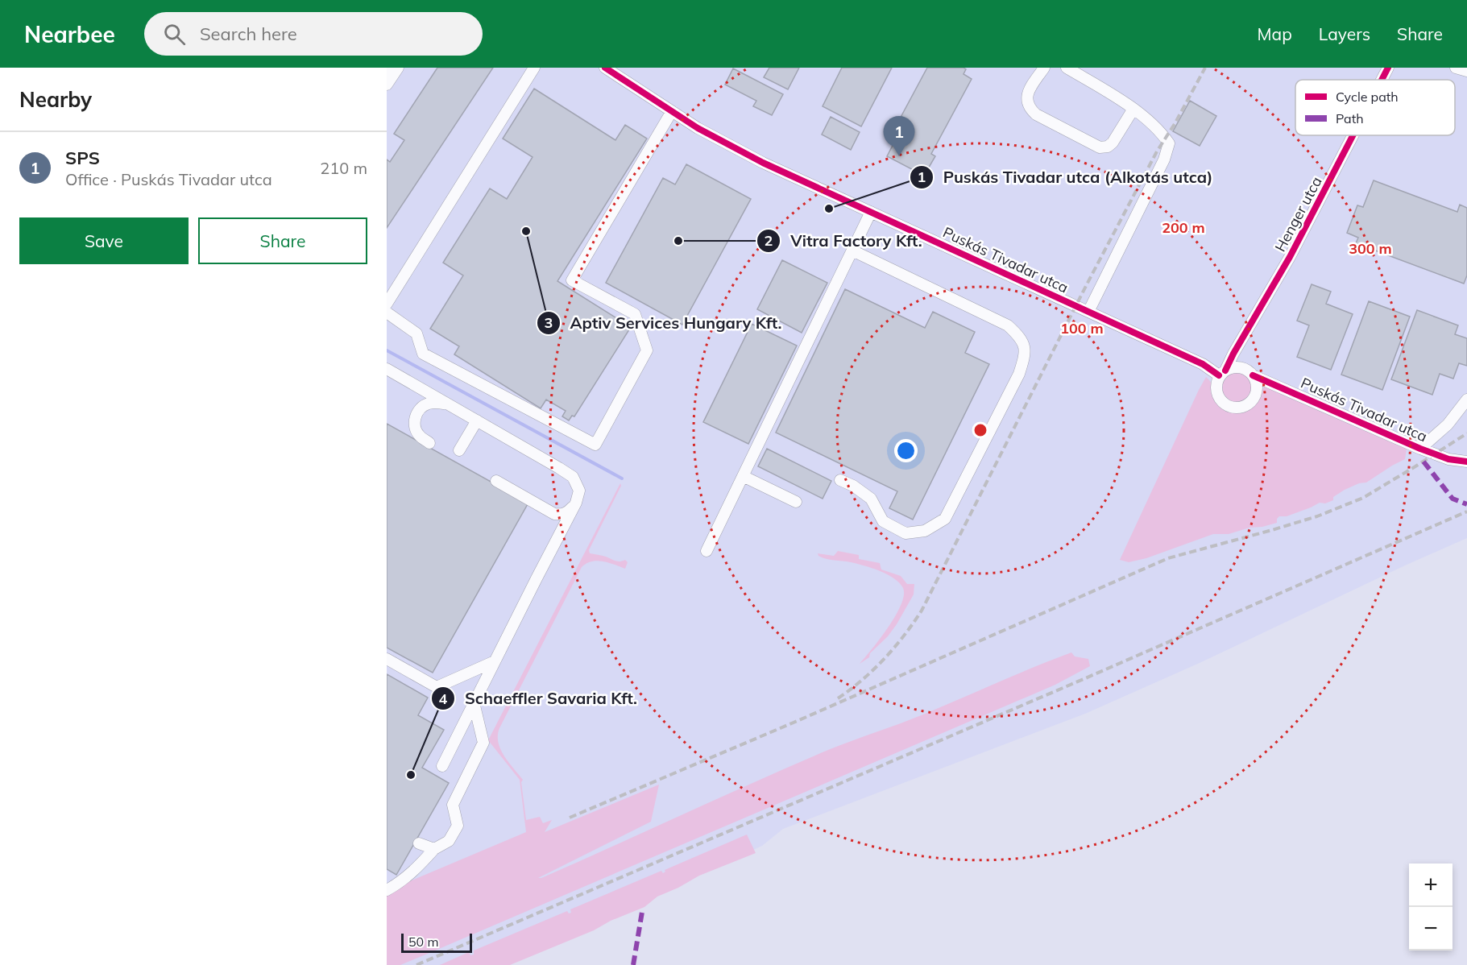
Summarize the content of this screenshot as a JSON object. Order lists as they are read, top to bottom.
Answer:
{
  "streets": {
    "street": ["Henger utca", "Puskás Tivadar utca"]
  },
  "crossings": [
    ["Henger utca", "Puskás Tivadar utca"]
  ],
  "places": [
    "Puskás Tivadar utca (Alkotás utca)",
    "Aptiv Services Hungary Kft.",
    "Vitra Factory Kft.",
    "Schaeffler Savaria Kft."
  ],
  "legend": ["Cycle path", "Path"],
  "scale_bar": "50 m",
  "page": {
    "header": "Nearbee",
    "search": "Search here",
    "nav": ["Map", "Layers", "Share"],
    "heading": "Nearby",
    "pins": "1",
    "list": [
      {
        "mark": "1",
        "name": "SPS",
        "note": "Office · Puskás Tivadar utca",
        "value": "210 m"
      }
    ],
    "buttons": ["Save", "Share"],
    "map_buttons": ["+", "−"],
    "scale": "50 m"
  },
  "rings": ["200 m", "300 m", "100 m"]
}
